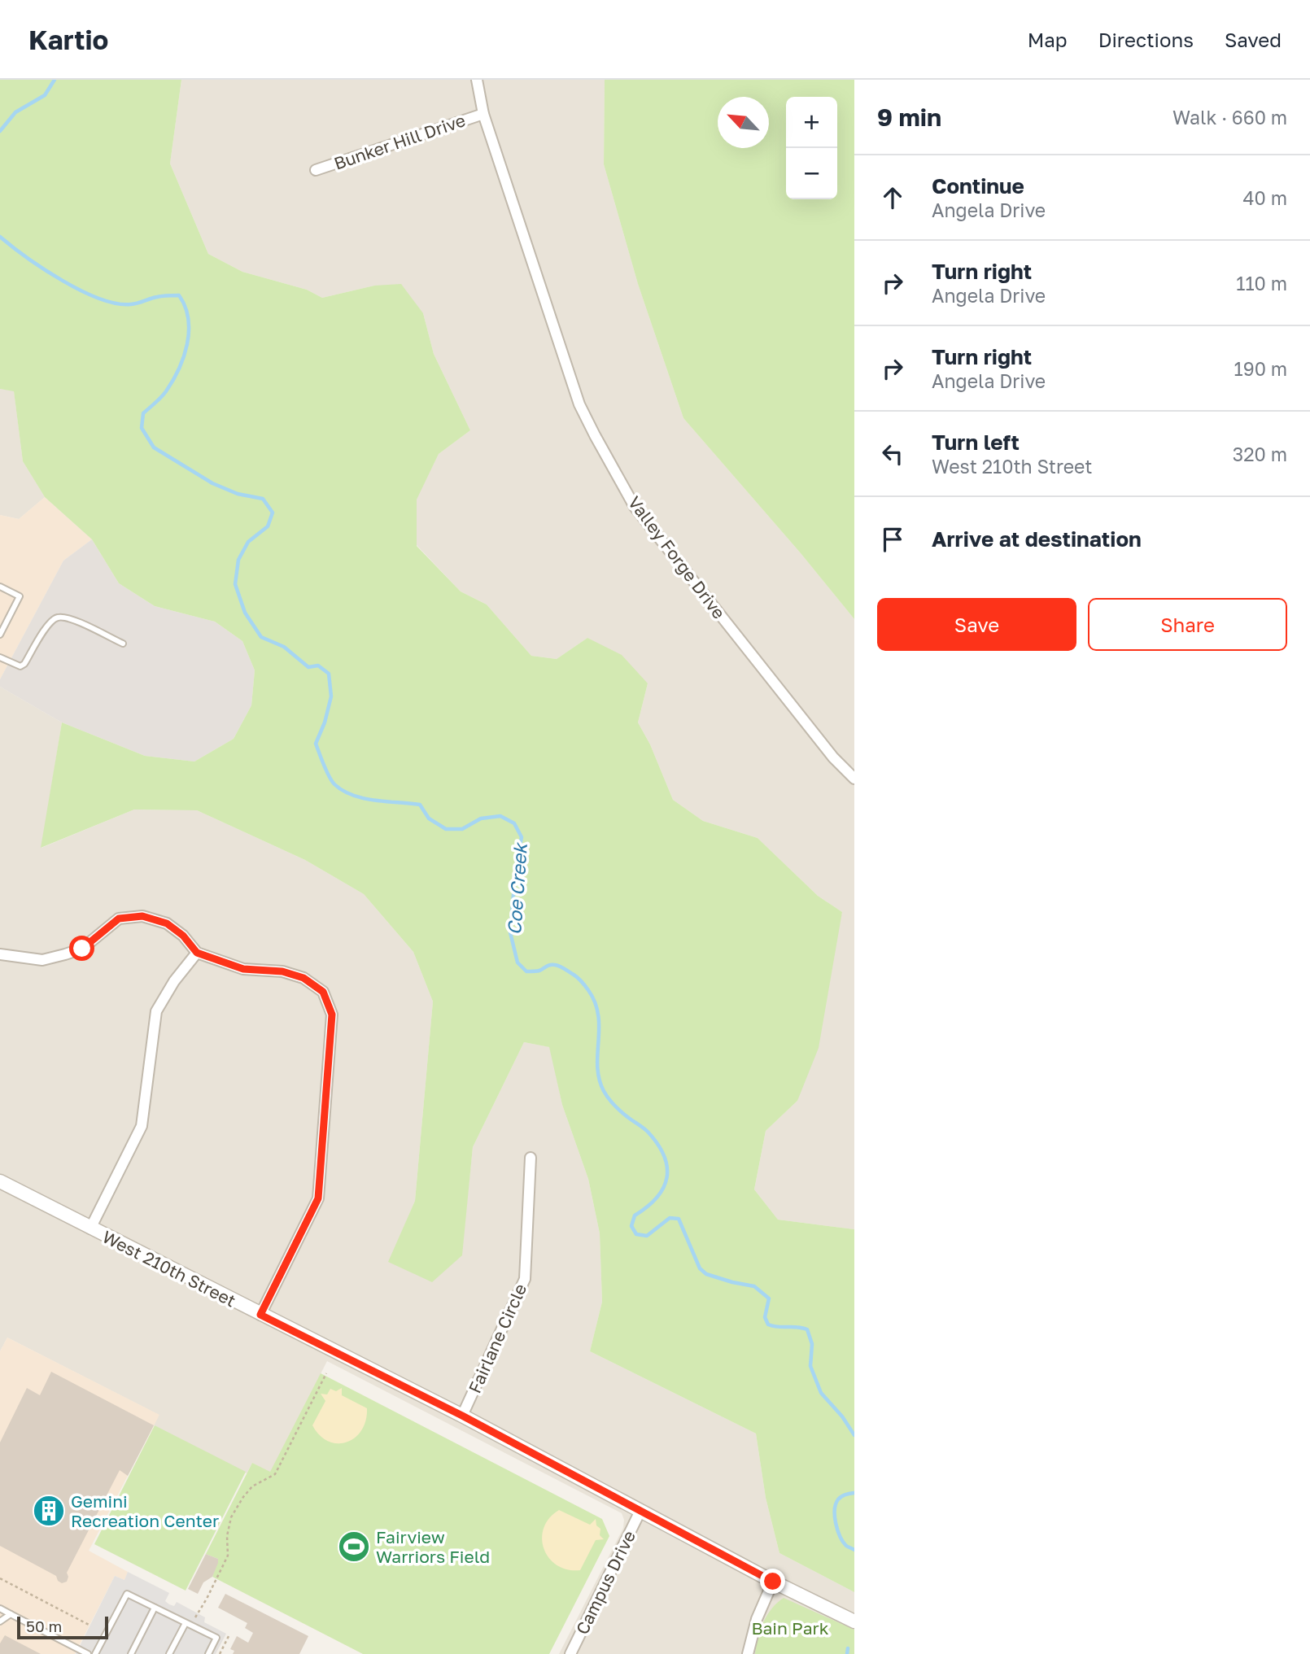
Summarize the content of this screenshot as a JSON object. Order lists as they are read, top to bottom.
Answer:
{
  "streets": {
    "street": [
      "Bunker Hill Drive",
      "Valley Forge Drive",
      "West 210th Street",
      "Fairlane Circle",
      "Campus Drive"
    ]
  },
  "crossings": [
    ["Bunker Hill Drive", "Valley Forge Drive"],
    ["West 210th Street", "Fairlane Circle"],
    ["West 210th Street", "Campus Drive"]
  ],
  "water": ["Coe Creek"],
  "parks": ["Bain Park"],
  "places": {
    "building": ["Gemini Recreation Center"],
    "sports": ["Fairview Warriors Field"]
  },
  "scale_bar": "50 m",
  "north": "top left",
  "page": {
    "header": "Kartio",
    "nav": ["Map", "Directions", "Saved"],
    "heading": ["9 min", "Walk · 660 m"],
    "map_buttons": ["+", "−"],
    "list": [
      ["Continue", "Angela Drive", "40 m"],
      ["Turn right", "Angela Drive", "110 m"],
      ["Turn right", "Angela Drive", "190 m"],
      ["Turn left", "West 210th Street", "320 m"],
      "Arrive at destination"
    ],
    "buttons": ["Save", "Share"],
    "scale": "50 m"
  }
}
